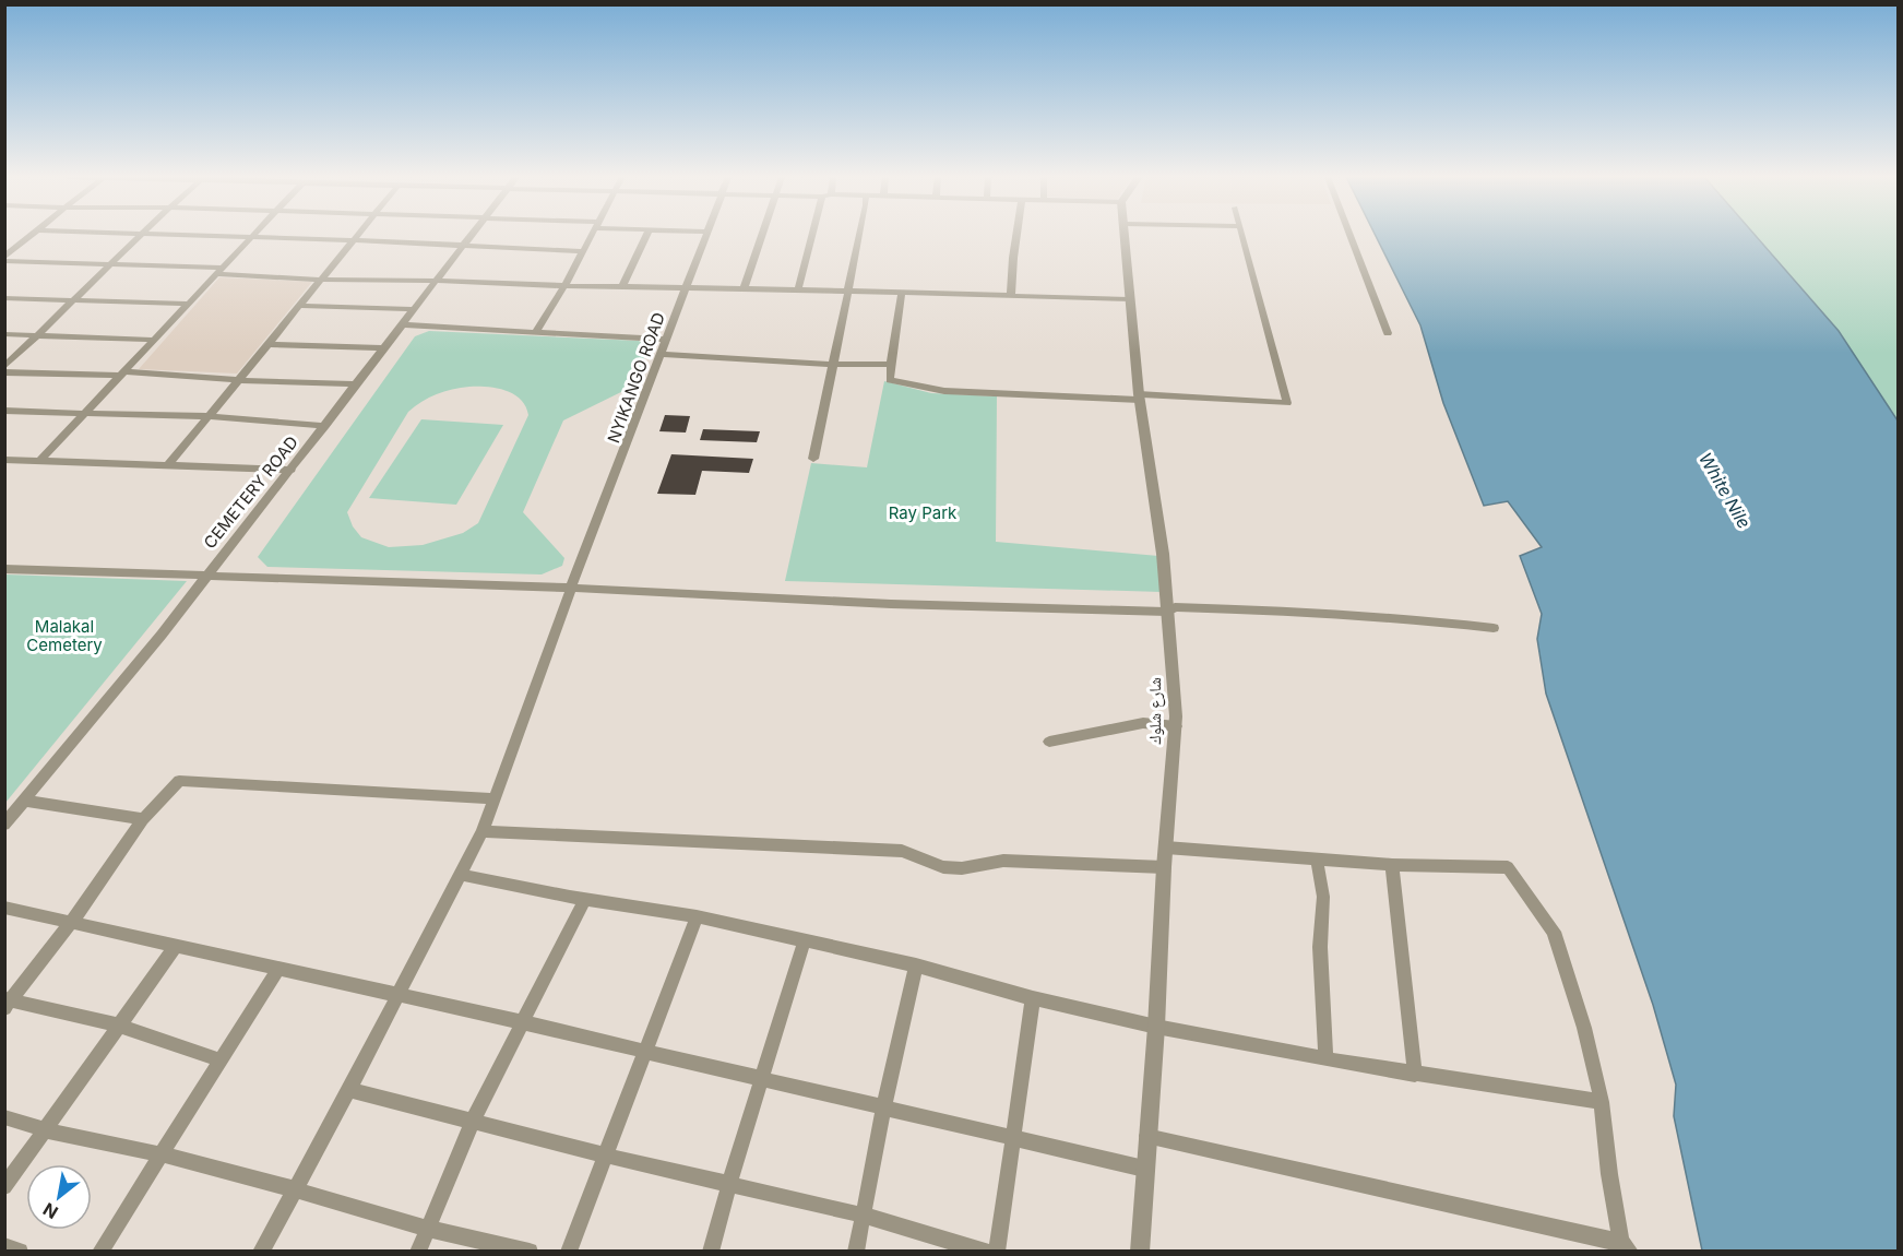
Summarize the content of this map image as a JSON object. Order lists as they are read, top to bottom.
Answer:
{
  "streets": {
    "street": ["NYIKANGO ROAD", "CEMETERY ROAD", "شارع شلوك"]
  },
  "water": ["White Nile"],
  "parks": ["Ray Park", "Malakal Cemetery"],
  "north": "bottom left"
}
